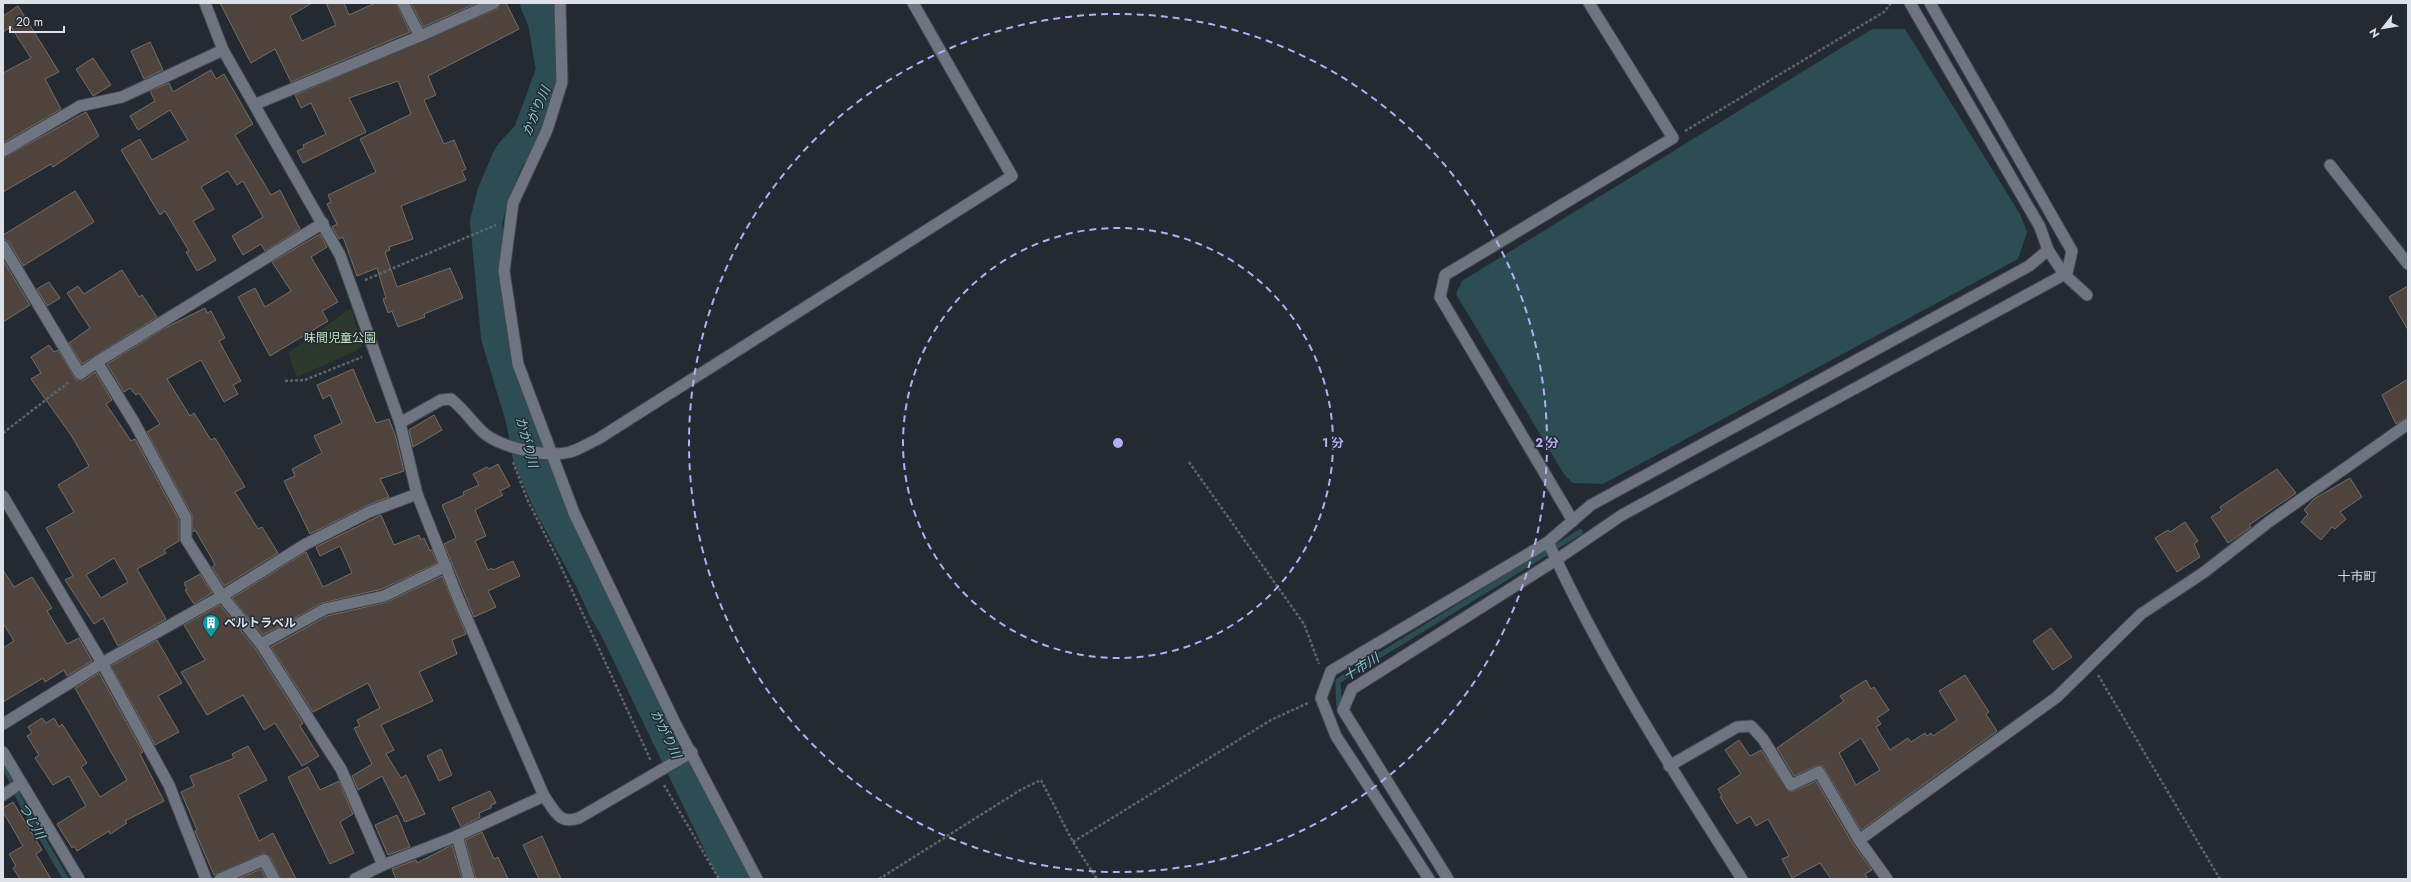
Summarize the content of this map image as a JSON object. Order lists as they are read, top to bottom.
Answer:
{
  "districts": ["十市町"],
  "water": ["かがり川", "十市川", "つじ川"],
  "parks": ["味間児童公園"],
  "places": {
    "building": ["ベルトラベル"]
  },
  "scale_bar": "20 m",
  "north": "bottom left",
  "rings": ["1 分", "2 分"]
}
